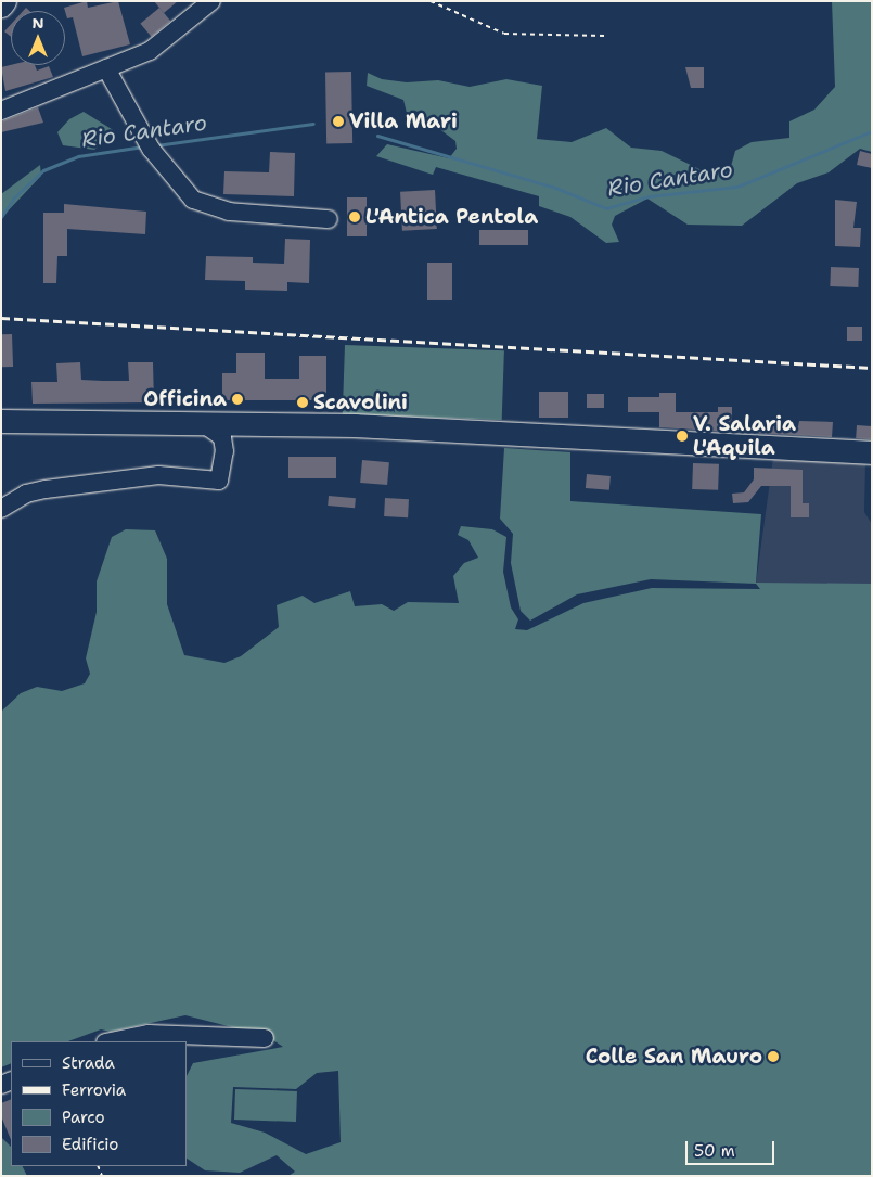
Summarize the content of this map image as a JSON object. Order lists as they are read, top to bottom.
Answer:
{
  "water": ["Rio Cantaro"],
  "places": [
    "Villa Mari",
    "L'Antica Pentola",
    "Officina",
    "Scavolini",
    "V. Salaria L'Aquila",
    "Colle San Mauro"
  ],
  "legend": [
    "Strada",
    "Ferrovia",
    "Parco",
    "Edificio"
  ],
  "scale_bar": "50 m",
  "north": "top"
}
